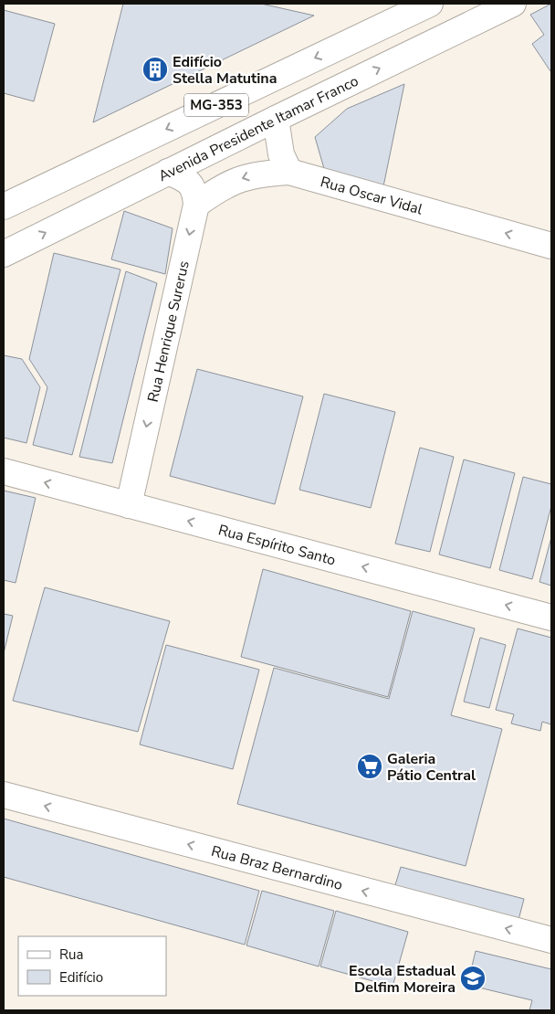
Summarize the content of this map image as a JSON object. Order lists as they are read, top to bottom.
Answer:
{
  "streets": {
    "street": [
      "MG-353",
      "Avenida Presidente Itamar Franco",
      "Rua Oscar Vidal",
      "Rua Henrique Surerus",
      "Rua Espírito Santo",
      "Rua Braz Bernardino"
    ]
  },
  "crossings": [
    ["Avenida Presidente Itamar Franco", "Rua Henrique Surerus"],
    ["Rua Oscar Vidal", "Rua Henrique Surerus"],
    ["Rua Henrique Surerus", "Rua Espírito Santo"]
  ],
  "one_way": [
    "Rua Oscar Vidal",
    "Rua Henrique Surerus",
    "Rua Espírito Santo",
    "Rua Braz Bernardino"
  ],
  "places": {
    "building": ["Edifício Stella Matutina"],
    "supermarket": ["Galeria Pátio Central"],
    "school or university": ["Escola Estadual Delfim Moreira"]
  },
  "legend": ["Rua", "Edifício"]
}
